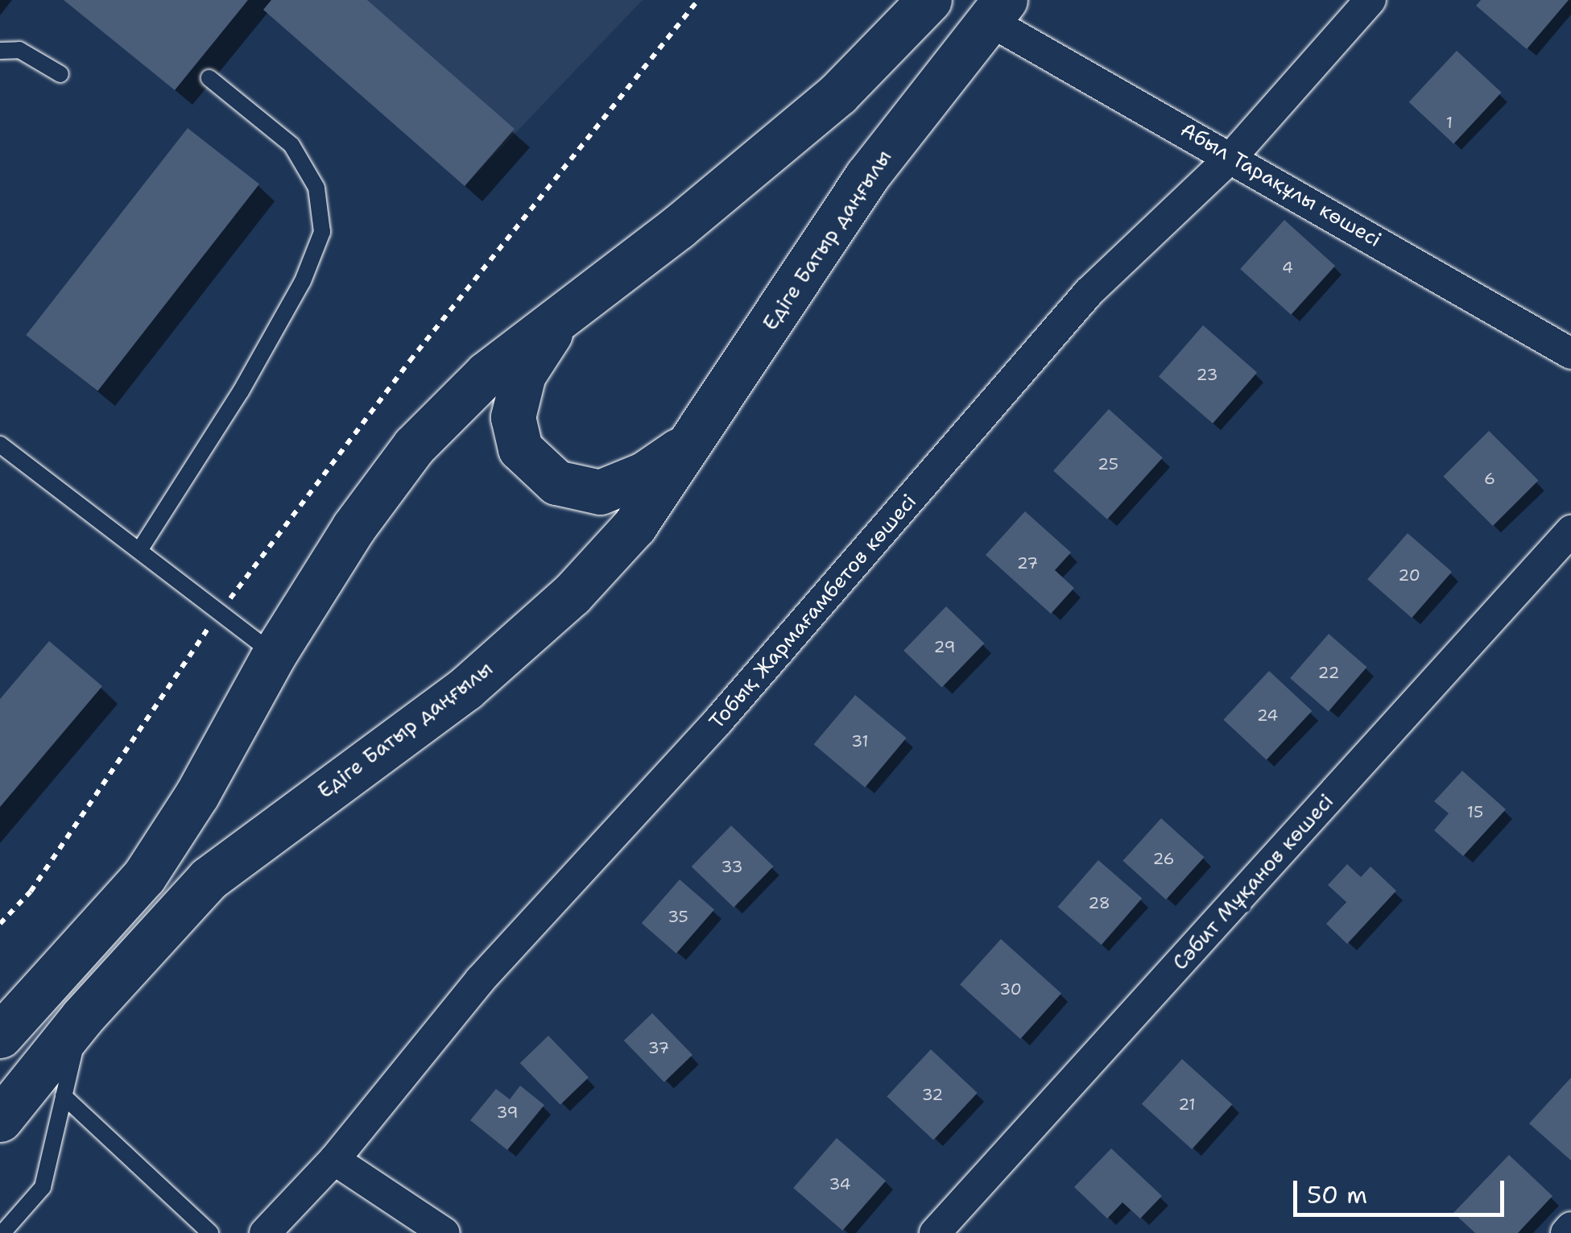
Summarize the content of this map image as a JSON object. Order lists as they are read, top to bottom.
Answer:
{
  "streets": {
    "main road": ["Едіге Батыр даңғылы"],
    "street": ["Абыл Тарақұлы көшесі", "Тобық Жармағамбетов көшесі", "Сәбит Мұқанов көшесі"]
  },
  "crossings": [
    ["Абыл Тарақұлы көшесі", "Едіге Батыр даңғылы"],
    ["Абыл Тарақұлы көшесі", "Тобық Жармағамбетов көшесі"]
  ],
  "house_numbers": [
    "1",
    "4",
    "23",
    "25",
    "6",
    "27",
    "20",
    "29",
    "22",
    "24",
    "31",
    "15",
    "26",
    "33",
    "28",
    "35",
    "30",
    "37",
    "32",
    "21",
    "39",
    "34"
  ],
  "scale_bar": "50 m"
}
